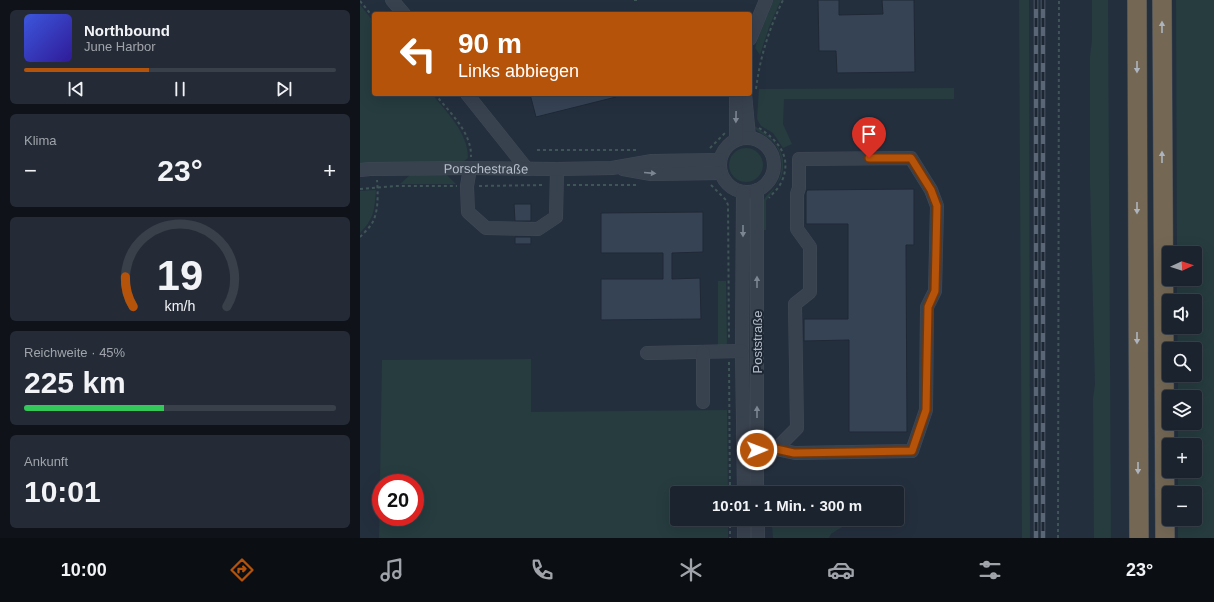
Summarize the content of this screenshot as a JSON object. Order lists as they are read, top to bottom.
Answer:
{
  "streets": {
    "street": ["Porschestraße", "Poststraße"]
  },
  "crossings": [
    ["Porschestraße", "Poststraße"]
  ],
  "north": "right",
  "page": {
    "turn": ["90 m", "Links abbiegen"],
    "song": ["Northbound", "June Harbor"],
    "tile": [
      "Klima",
      ["Reichweite · 45%", "225 km"],
      ["Ankunft", "10:01"]
    ],
    "heat": ["−", "23°", "+"],
    "map_buttons": ["+", "−"],
    "limit": "20",
    "trip": "10:01 · 1 Min. · 300 m",
    "tabs": ["10:00", "23°"],
    "gauge": ["19", "km/h"]
  }
}
